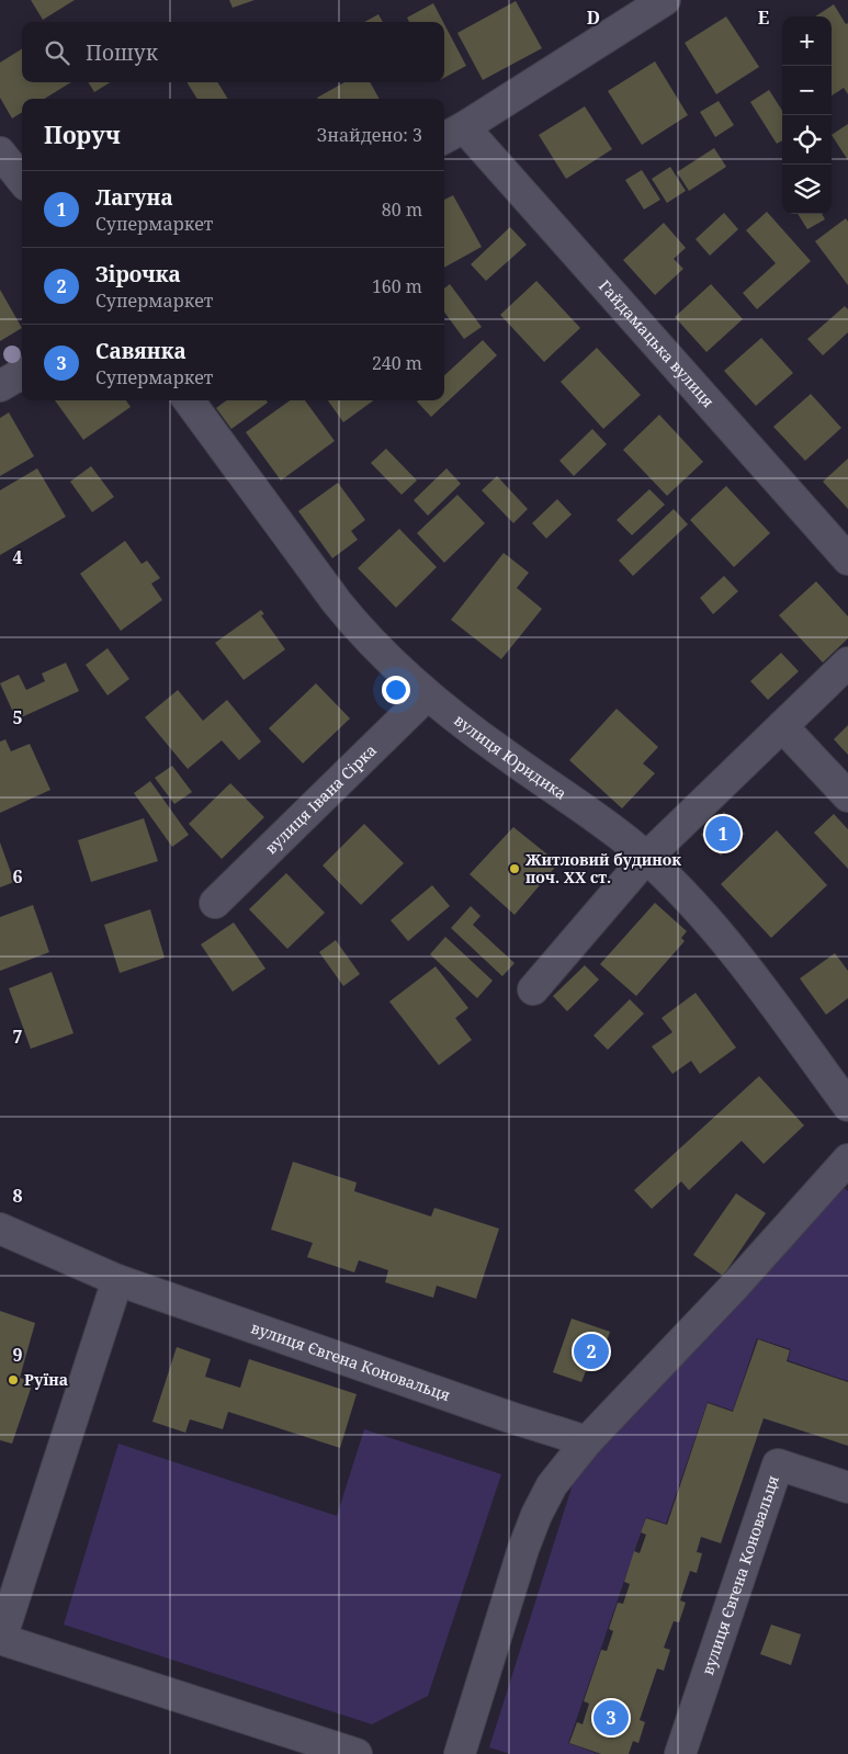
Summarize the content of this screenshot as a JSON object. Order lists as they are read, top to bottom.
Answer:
{
  "streets": {
    "street": [
      "Гайдамацька вулиця",
      "вулиця Юридика",
      "вулиця Івана Сірка",
      "вулиця Євгена Коновальця"
    ]
  },
  "crossings": [
    ["вулиця Юридика", "вулиця Івана Сірка"]
  ],
  "places": ["Житловий будинок поч. XX ст.", "Руїна"],
  "page": {
    "map_buttons": ["+", "−"],
    "search": "Пошук",
    "heading": ["Поруч", "Знайдено: 3"],
    "list": [
      {
        "mark": "1",
        "name": "Лагуна",
        "note": "Супермаркет",
        "value": "80 m"
      },
      {
        "mark": "2",
        "name": "Зірочка",
        "note": "Супермаркет",
        "value": "160 m"
      },
      {
        "mark": "3",
        "name": "Савянка",
        "note": "Супермаркет",
        "value": "240 m"
      }
    ],
    "pins": ["1", "2", "3"]
  },
  "grid": {
    "columns": ["D", "E"],
    "rows": [
      "4",
      "5",
      "6",
      "7",
      "8",
      "9"
    ]
  }
}
